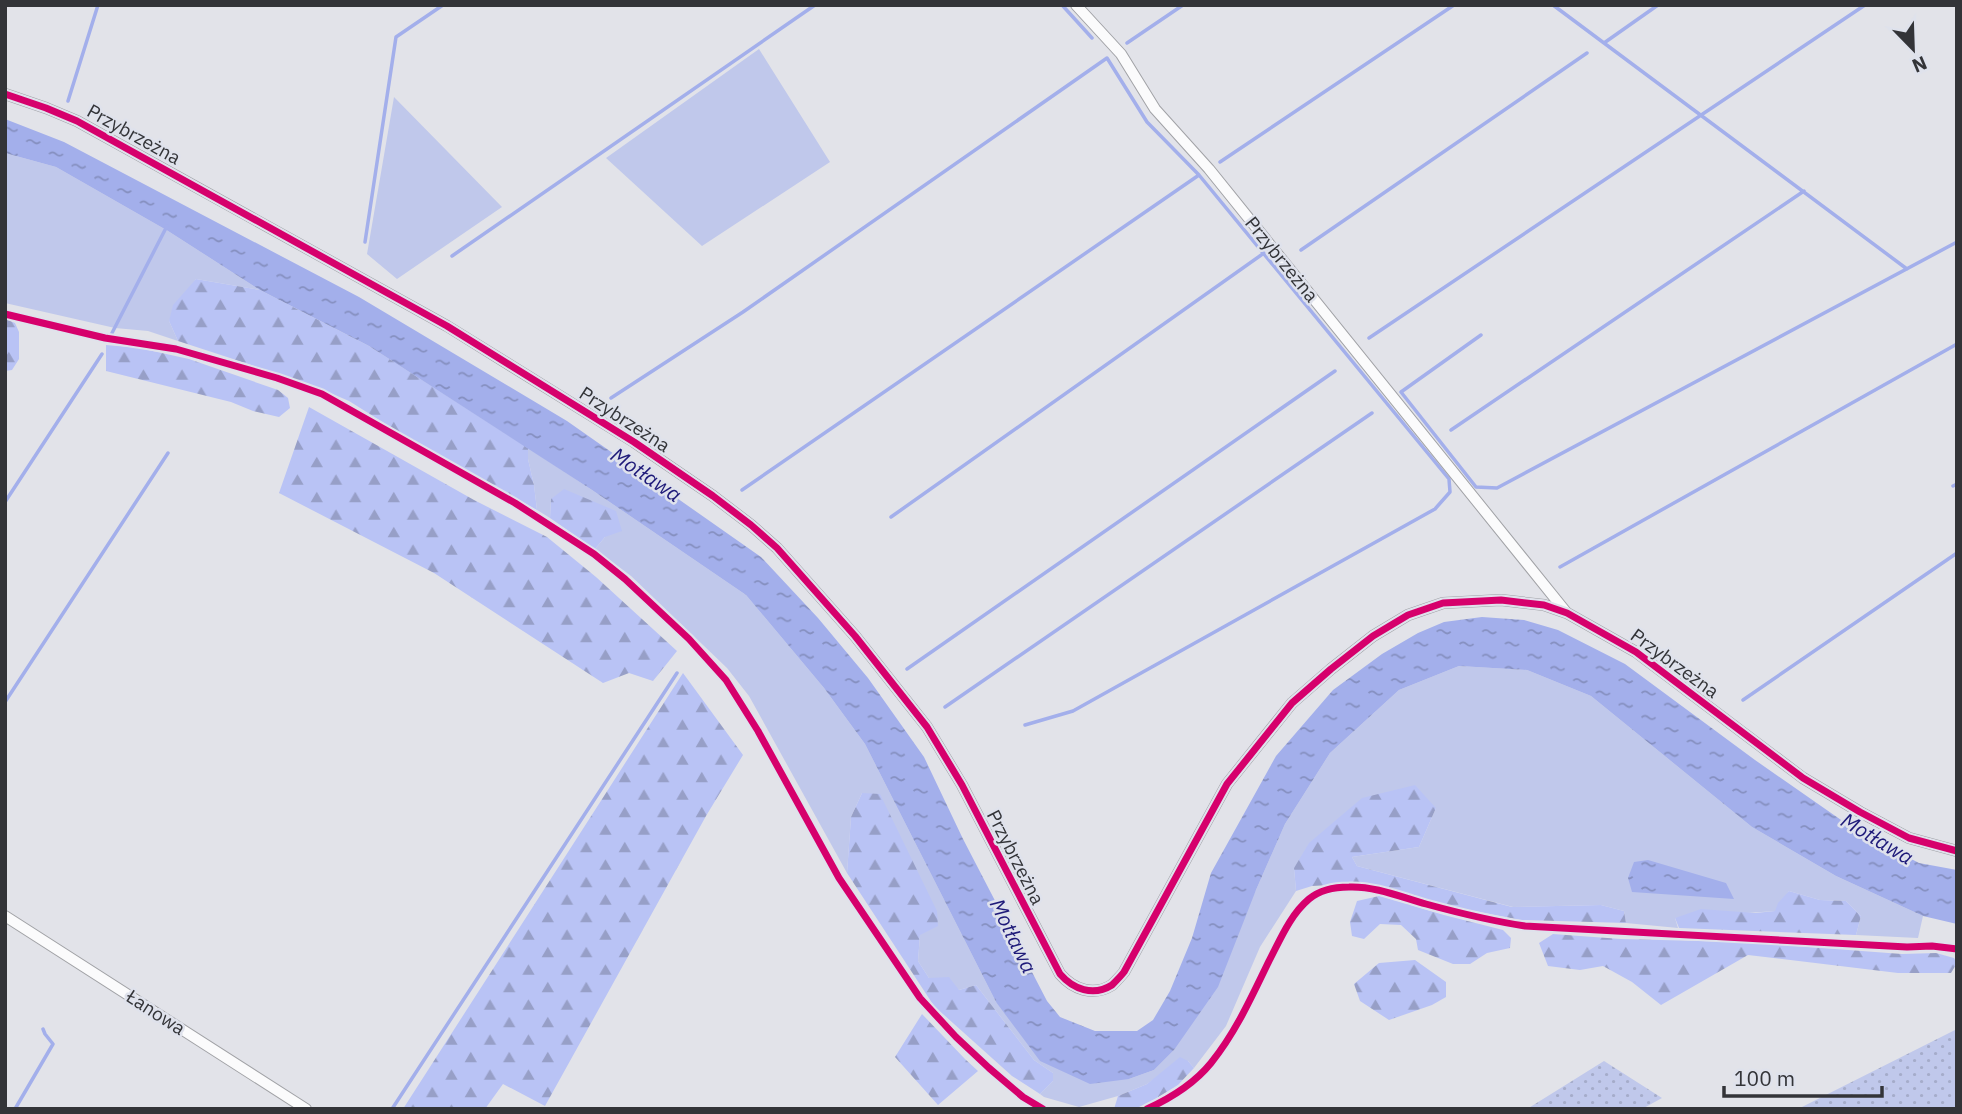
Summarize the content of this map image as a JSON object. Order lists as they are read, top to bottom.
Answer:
{
  "streets": {
    "street": ["Przybrzeżna", "Łanowa"]
  },
  "water": ["Motława"],
  "scale_bar": "100 m",
  "north": "bottom right"
}
